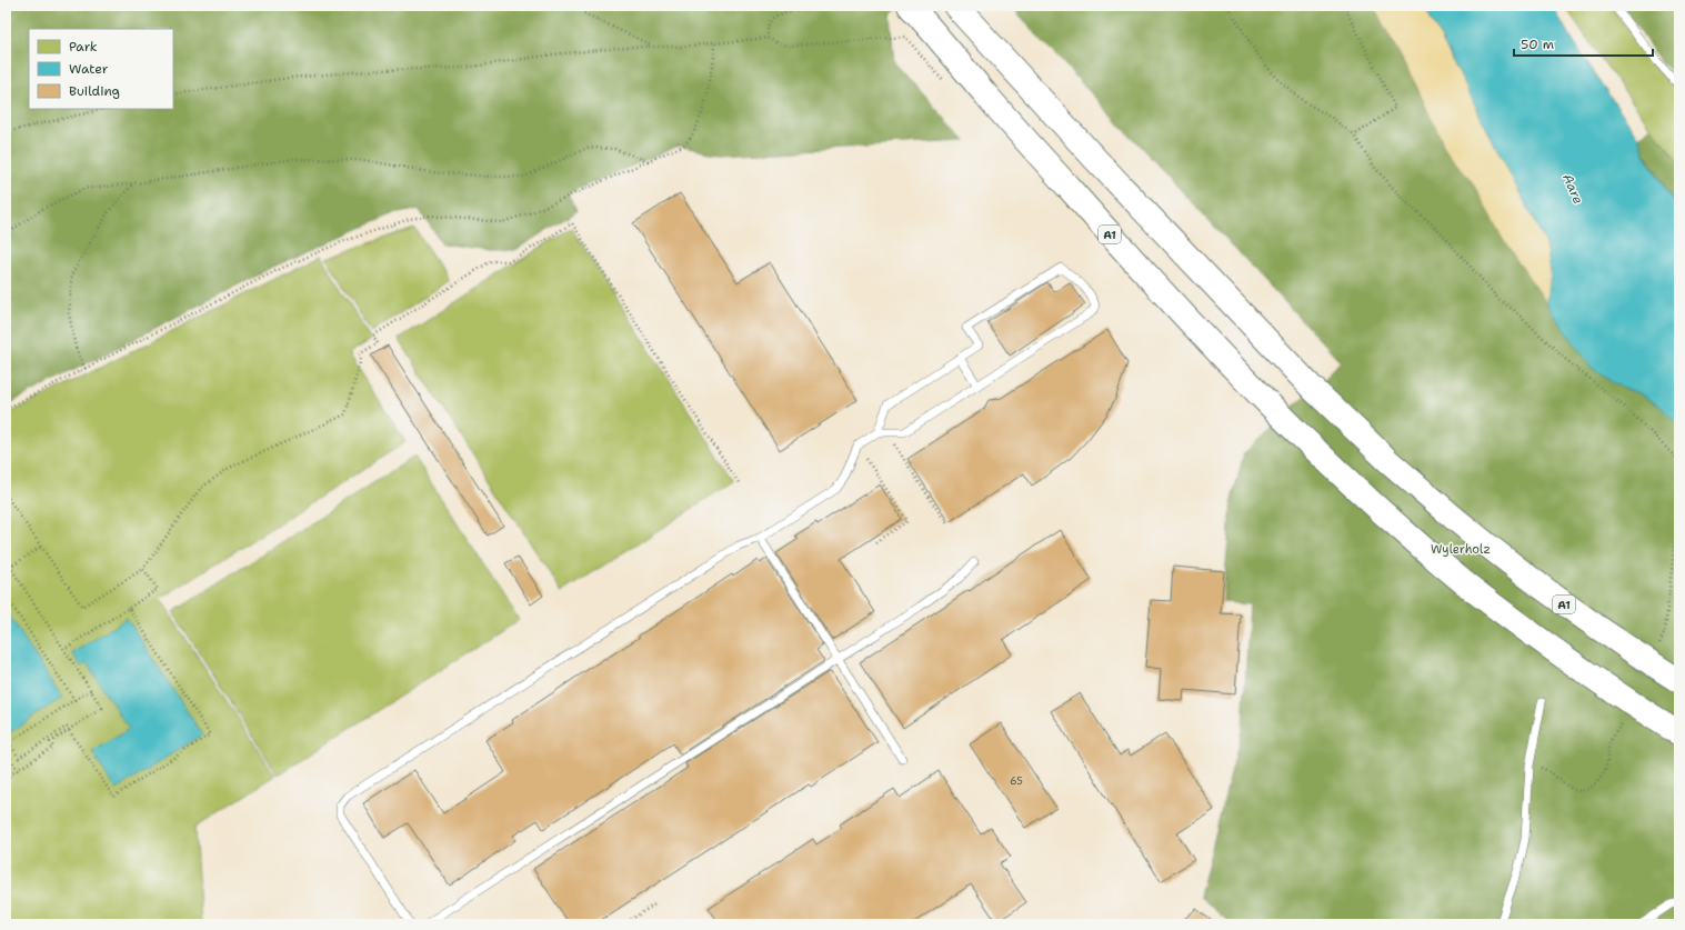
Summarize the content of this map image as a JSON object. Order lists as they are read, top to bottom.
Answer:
{
  "streets": {
    "highway": ["A1"]
  },
  "water": ["Aare"],
  "parks": ["Wylerholz"],
  "house_numbers": ["65"],
  "legend": ["Park", "Water", "Building"],
  "scale_bar": "50 m"
}
